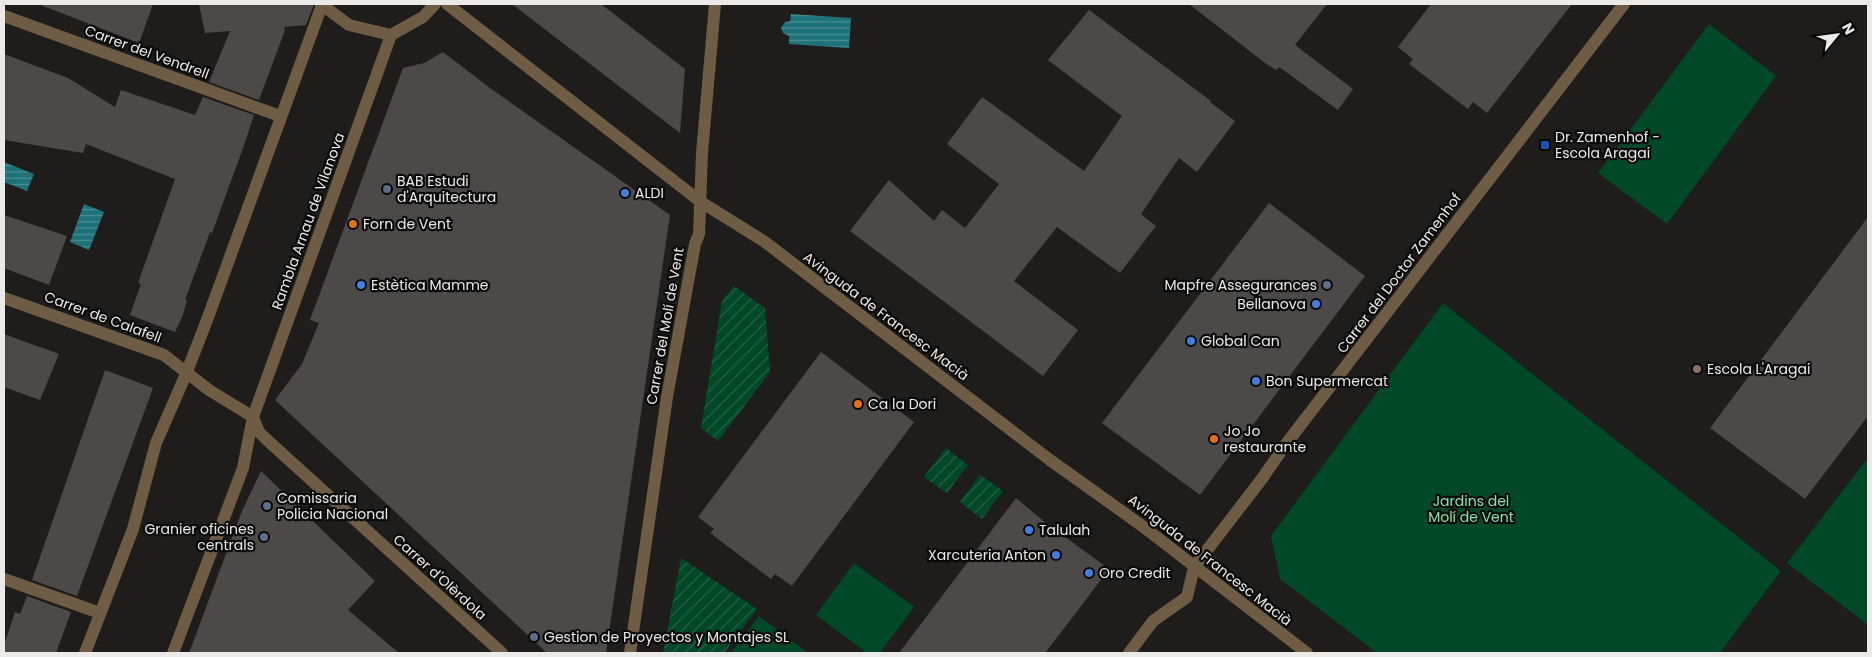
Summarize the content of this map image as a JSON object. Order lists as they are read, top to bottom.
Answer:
{
  "streets": {
    "street": [
      "Carrer del Vendrell",
      "Rambla Arnau de Vilanova",
      "Carrer del Doctor Zamenhof",
      "Avinguda de Francesc Macià",
      "Carrer de Calafell",
      "Carrer del Molí de Vent",
      "Carrer d'Olèrdola"
    ]
  },
  "crossings": [
    ["Rambla Arnau de Vilanova", "Carrer d'Olèrdola"],
    ["Carrer del Doctor Zamenhof", "Avinguda de Francesc Macià"],
    ["Avinguda de Francesc Macià", "Carrer del Molí de Vent"]
  ],
  "parks": ["Jardins del Molí de Vent"],
  "places": {
    "transit": ["Dr. Zamenhof - Escola Aragai"],
    "other": [
      "BAB Estudi d'Arquitectura",
      "ALDI",
      "Forn de Vent",
      "Estètica Mamme",
      "Mapfre Assegurances",
      "Bellanova",
      "Global Can",
      "Escola L'Aragai",
      "Bon Supermercat",
      "Ca la Dori",
      "Jo Jo restaurante",
      "Comissaria Policia Nacional",
      "Talulah",
      "Granier oficines centrals",
      "Xarcuteria Anton",
      "Oro Credit",
      "Gestion de Proyectos y Montajes SL"
    ]
  },
  "north": "top right"
}
